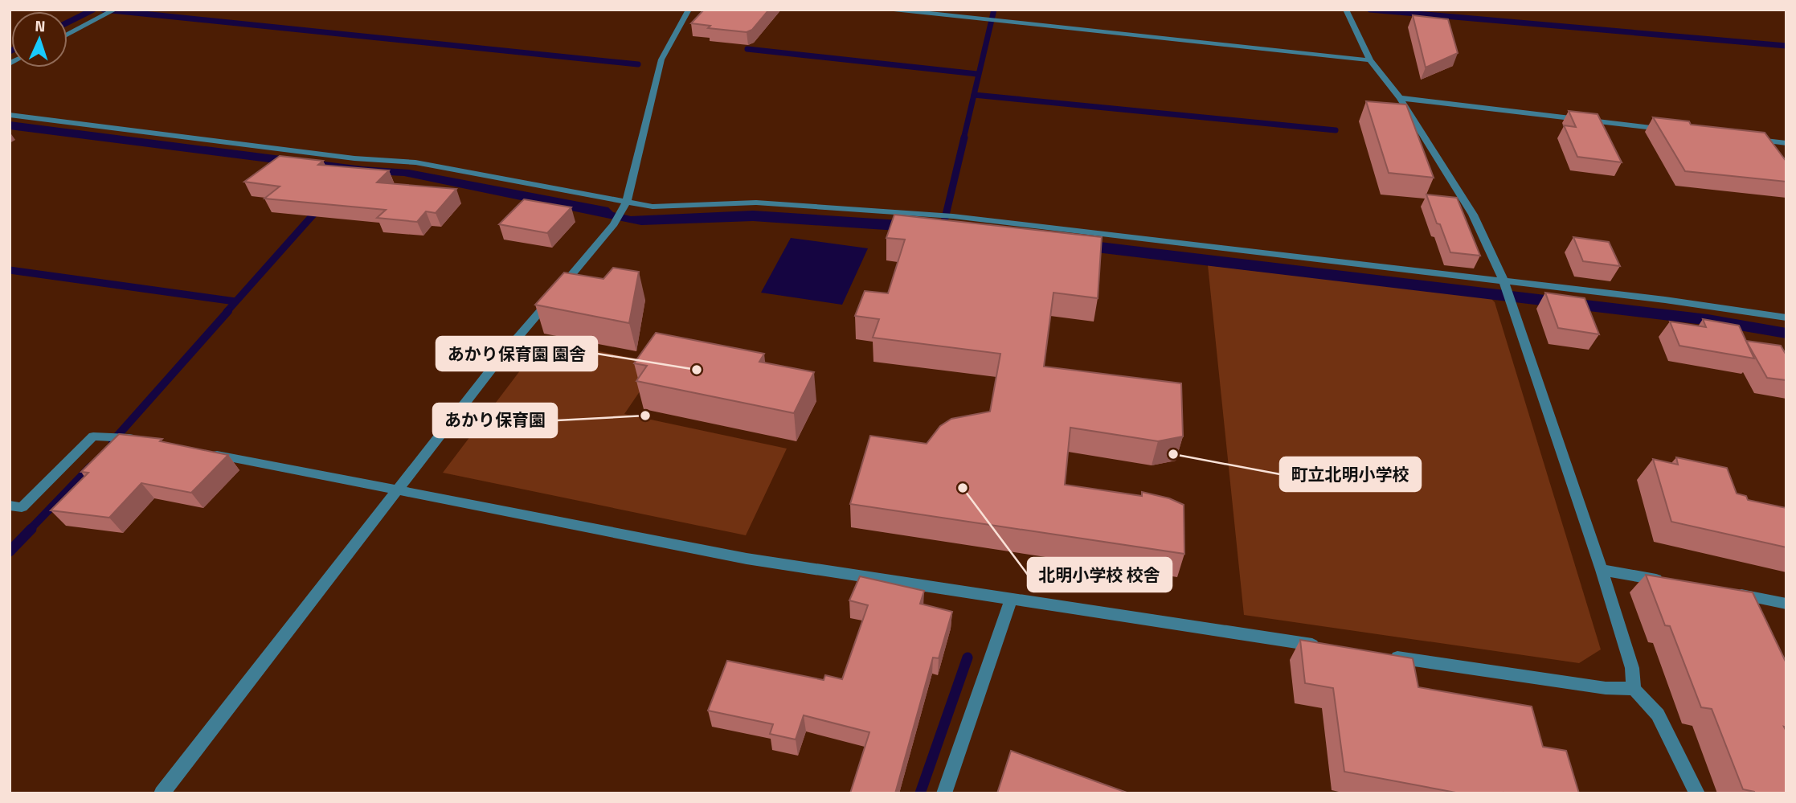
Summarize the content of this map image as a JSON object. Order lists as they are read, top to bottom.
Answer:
{
  "places": [
    "あかり保育園 園舎",
    "あかり保育園",
    "町立北明小学校",
    "北明小学校 校舎"
  ],
  "north": "top"
}
